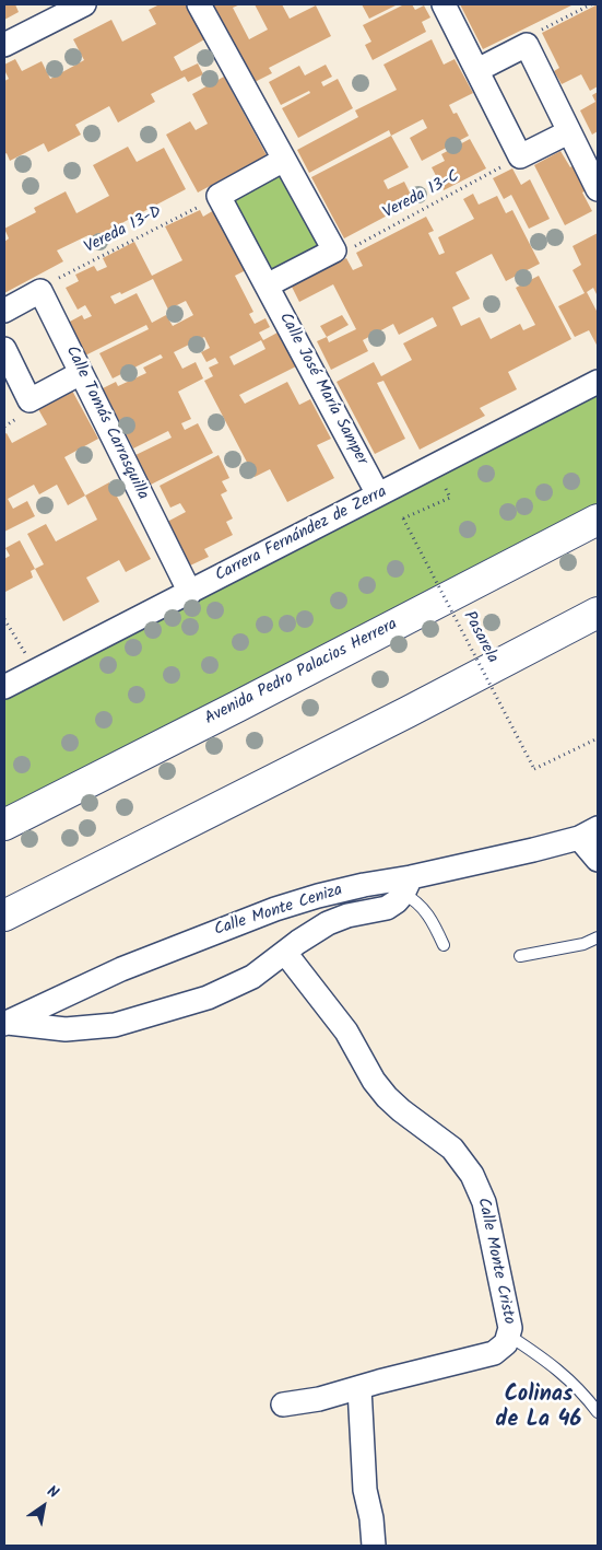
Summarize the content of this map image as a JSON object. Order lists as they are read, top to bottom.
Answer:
{
  "streets": {
    "main road": ["Avenida Pedro Palacios Herrera"],
    "street": [
      "Calle José María Samper",
      "Calle Tomás Carrasquilla",
      "Carrera Fernández de Zerra",
      "Calle Monte Ceniza",
      "Calle Monte Cristo"
    ],
    "path": ["Vereda 13-C", "Vereda 13-D", "Pasarela"]
  },
  "crossings": [
    ["Vereda 13-D", "Calle José María Samper"],
    ["Vereda 13-D", "Calle Tomás Carrasquilla"],
    ["Calle José María Samper", "Carrera Fernández de Zerra"],
    ["Calle Tomás Carrasquilla", "Carrera Fernández de Zerra"]
  ],
  "districts": ["Colinas de La 46"],
  "north": "top right"
}
